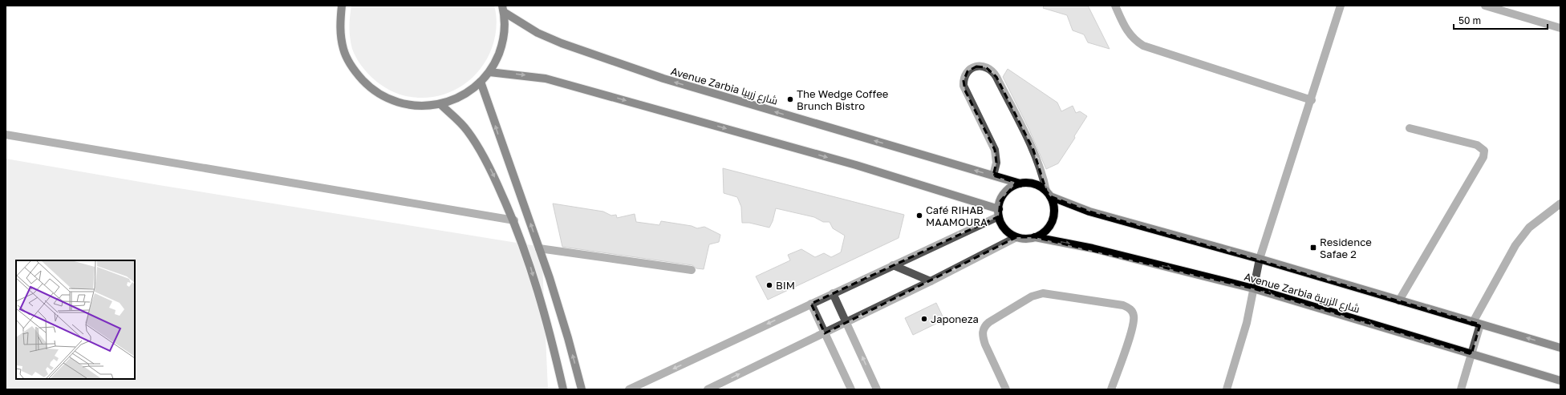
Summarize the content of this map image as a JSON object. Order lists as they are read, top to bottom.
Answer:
{
  "streets": {
    "main road": ["Avenue Zarbia شارع زربيا", "Avenue Zarbia شارع الزربية"]
  },
  "crossings": [
    ["Avenue Zarbia شارع زربيا", "Avenue Zarbia شارع الزربية"]
  ],
  "places": {
    "other": [
      "The Wedge Coffee Brunch Bistro",
      "Café RIHAB MAAMOURA",
      "BIM",
      "Japoneza"
    ],
    "transit": ["Residence Safae 2"]
  },
  "scale_bar": "50 m"
}
